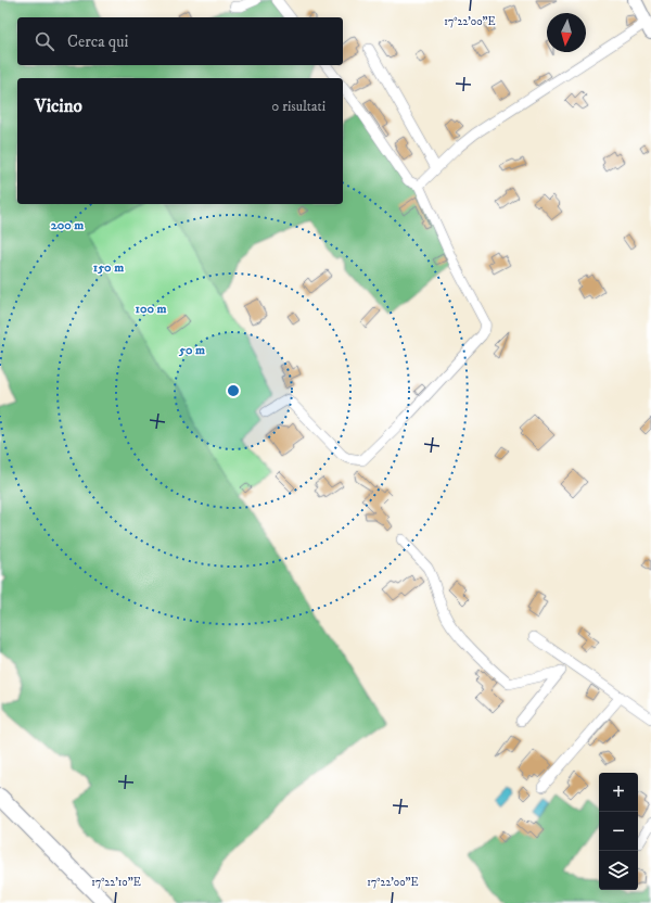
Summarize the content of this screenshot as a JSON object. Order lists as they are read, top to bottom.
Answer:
{
  "north": "bottom",
  "page": {
    "search": "Cerca qui",
    "heading": ["Vicino", "0 risultati"],
    "map_buttons": ["+", "−"]
  },
  "coordinates": ["17°22'00\"E", "17°22'10\"E"],
  "rings": [
    "200 m",
    "150 m",
    "100 m",
    "50 m"
  ]
}
